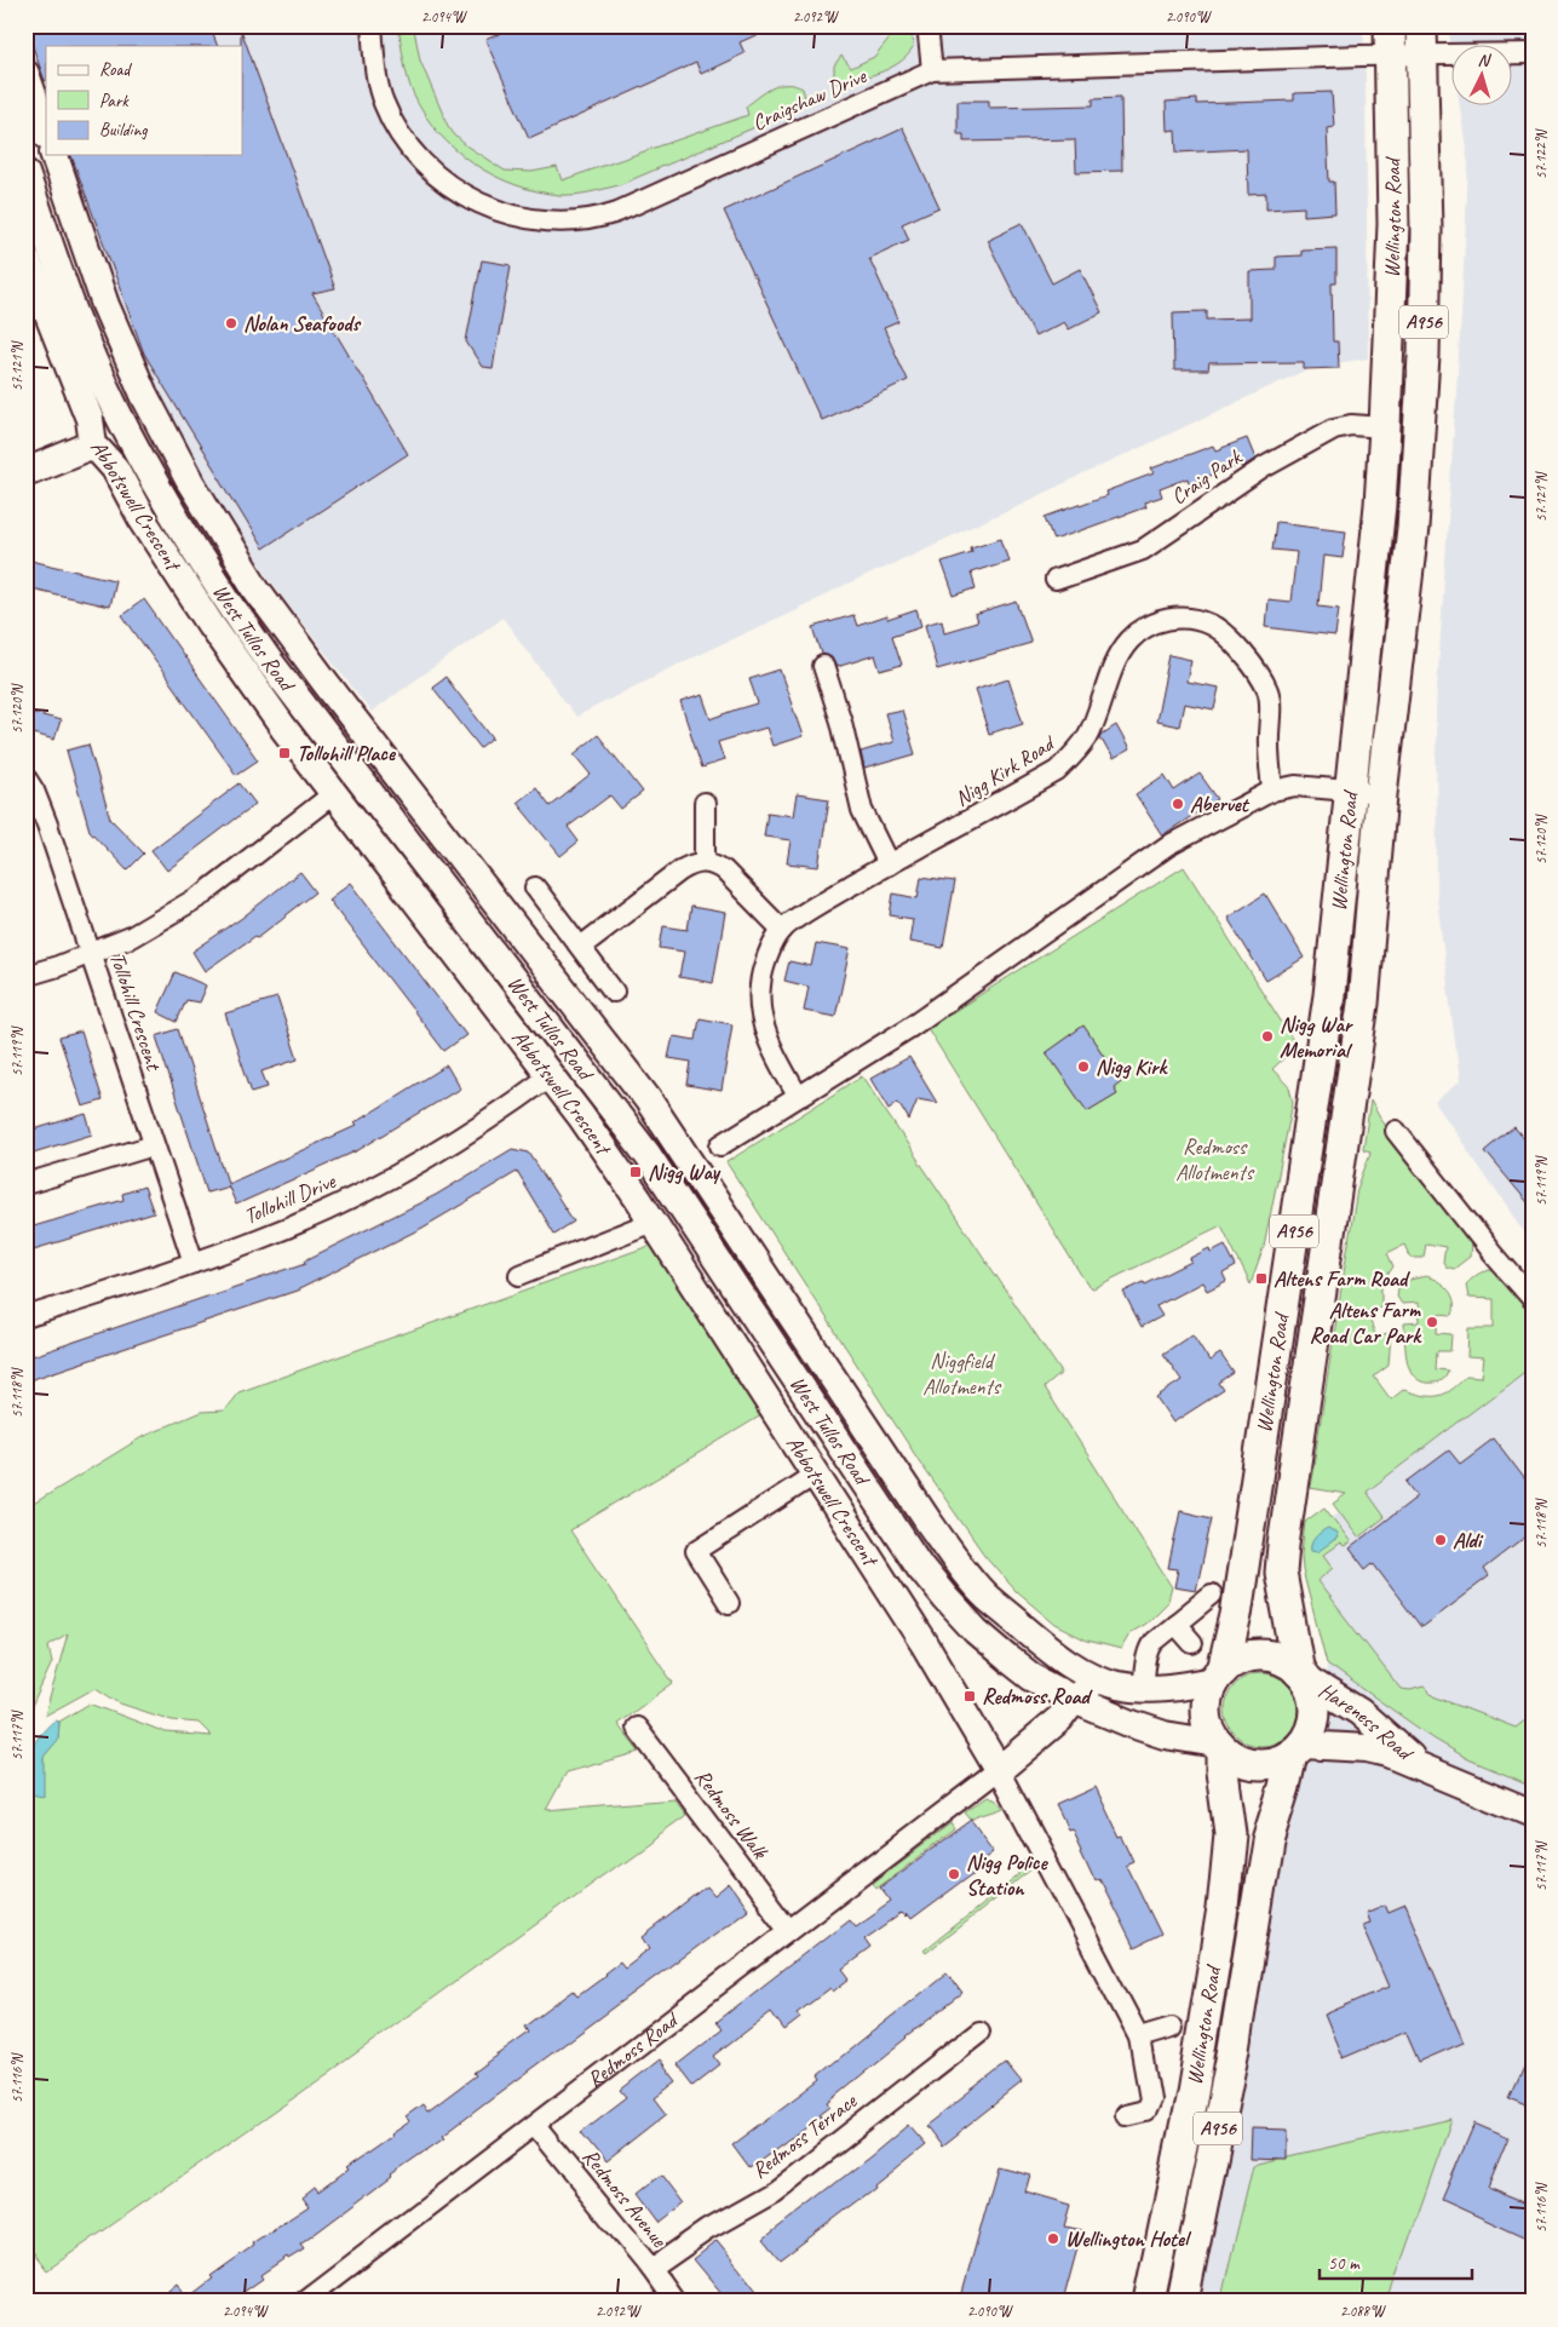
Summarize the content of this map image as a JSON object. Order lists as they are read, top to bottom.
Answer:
{
  "streets": {
    "main road": [
      "Wellington Road",
      "A956",
      "Abbotswell Crescent",
      "West Tullos Road",
      "Hareness Road",
      "Redmoss Road"
    ],
    "street": [
      "Craigshaw Drive",
      "Craig Park",
      "Nigg Kirk Road",
      "Tollohill Crescent",
      "Tollohill Drive",
      "Redmoss Walk",
      "Redmoss Terrace",
      "Redmoss Avenue"
    ]
  },
  "crossings": [
    ["Craigshaw Drive", "Wellington Road"],
    ["Wellington Road", "A956"],
    ["Wellington Road", "Craig Park"],
    ["Wellington Road", "West Tullos Road"],
    ["Wellington Road", "Hareness Road"],
    ["A956", "West Tullos Road"],
    ["A956", "Hareness Road"],
    ["Abbotswell Crescent", "Tollohill Drive"],
    ["Abbotswell Crescent", "Redmoss Road"],
    ["West Tullos Road", "Hareness Road"],
    ["West Tullos Road", "Redmoss Road"],
    ["Tollohill Crescent", "Tollohill Drive"],
    ["Redmoss Walk", "Redmoss Road"],
    ["Redmoss Road", "Redmoss Avenue"],
    ["Redmoss Terrace", "Redmoss Avenue"]
  ],
  "parks": ["Redmoss Allotments", "Niggfield Allotments"],
  "places": {
    "other": [
      "Nolan Seafoods",
      "Abervet",
      "Nigg War Memorial",
      "Nigg Kirk",
      "Altens Farm Road Car Park",
      "Aldi",
      "Nigg Police Station",
      "Wellington Hotel"
    ],
    "transit": [
      "Tollohill Place",
      "Nigg Way",
      "Altens Farm Road",
      "Redmoss Road"
    ]
  },
  "legend": ["Road", "Park", "Building"],
  "scale_bar": "50 m",
  "north": "top",
  "coordinates": [
    "2.094°W",
    "2.092°W",
    "2.090°W",
    "57.122°N",
    "57.121°N",
    "57.120°N",
    "57.119°N",
    "57.118°N",
    "57.117°N",
    "57.116°N",
    "2.088°W"
  ]
}
